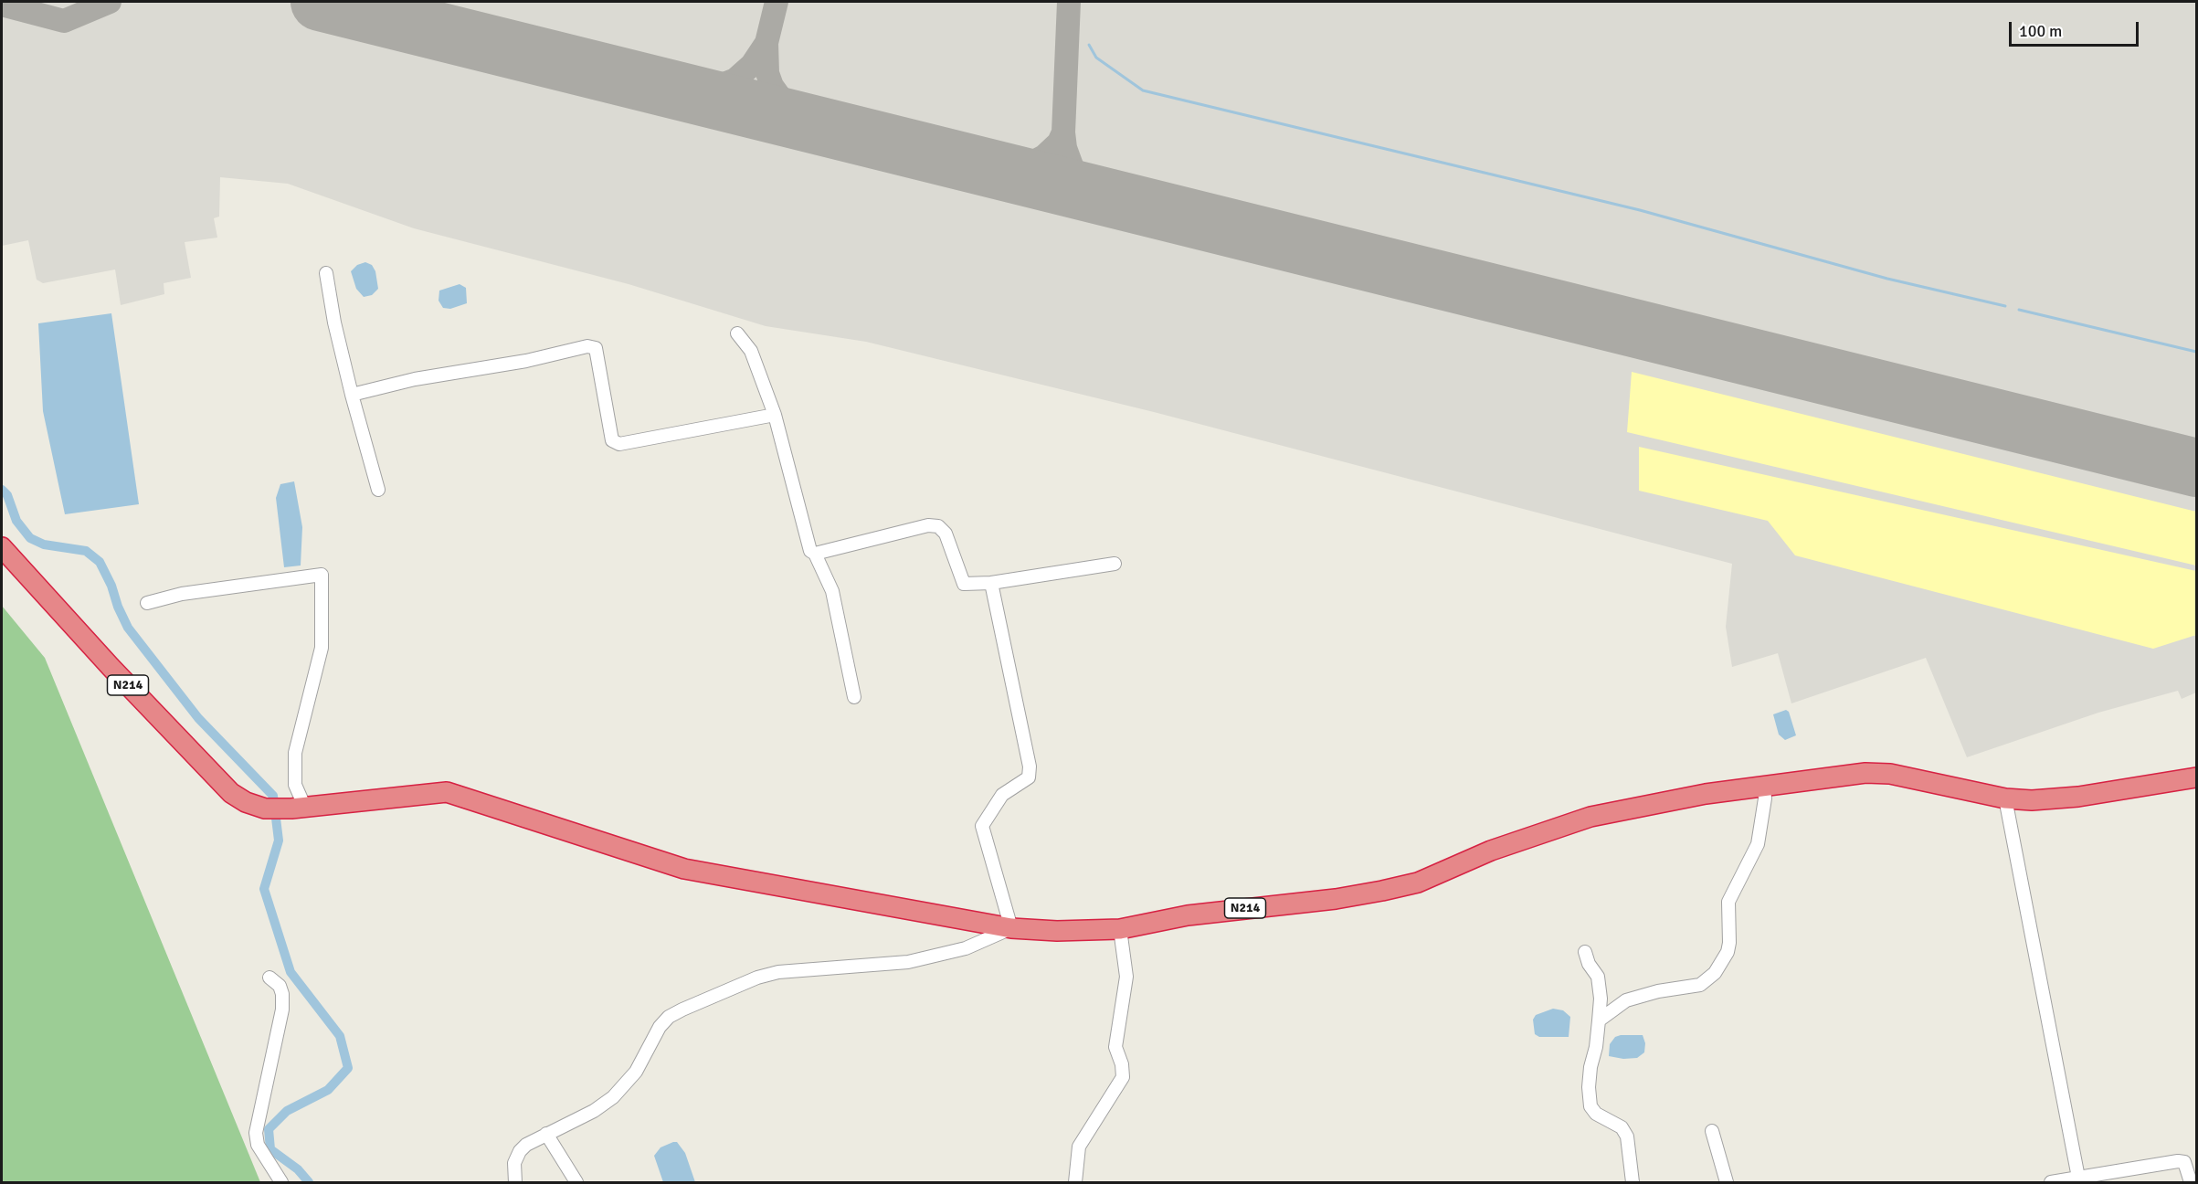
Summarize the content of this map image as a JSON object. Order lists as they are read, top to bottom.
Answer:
{
  "streets": {
    "highway": ["N214"]
  },
  "scale_bar": "100 m"
}
